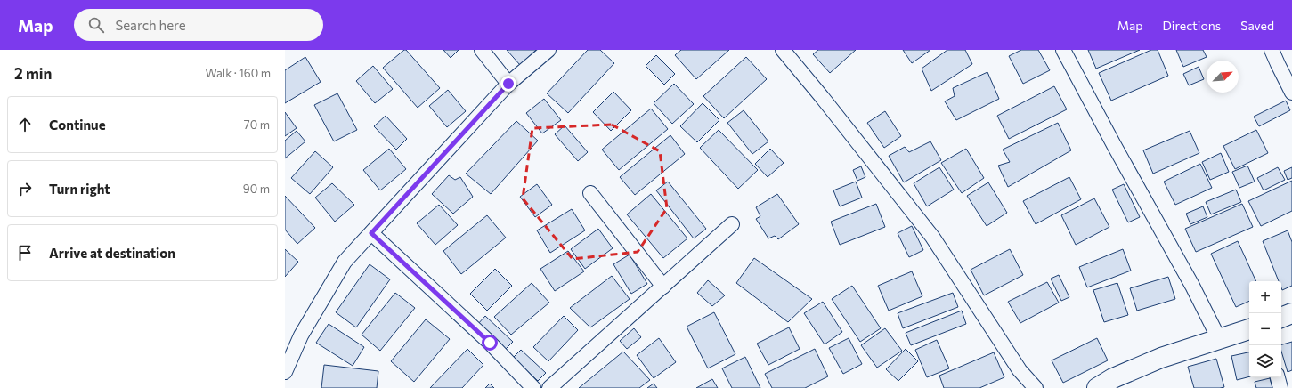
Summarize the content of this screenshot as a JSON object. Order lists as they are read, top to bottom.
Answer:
{
  "north": "top right",
  "page": {
    "header": "Map",
    "search": "Search here",
    "nav": ["Map", "Directions", "Saved"],
    "heading": ["2 min", "Walk · 160 m"],
    "list": [
      ["Continue", "70 m"],
      ["Turn right", "90 m"],
      "Arrive at destination"
    ],
    "map_buttons": ["+", "−"]
  }
}
